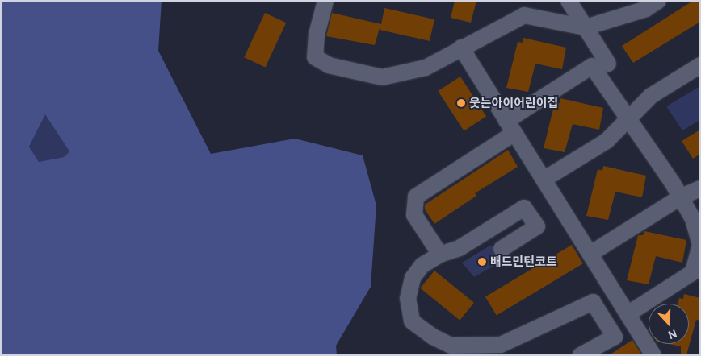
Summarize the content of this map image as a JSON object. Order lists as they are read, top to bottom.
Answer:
{
  "places": ["웃는아이어린이집", "배드민턴코트"],
  "north": "bottom"
}
